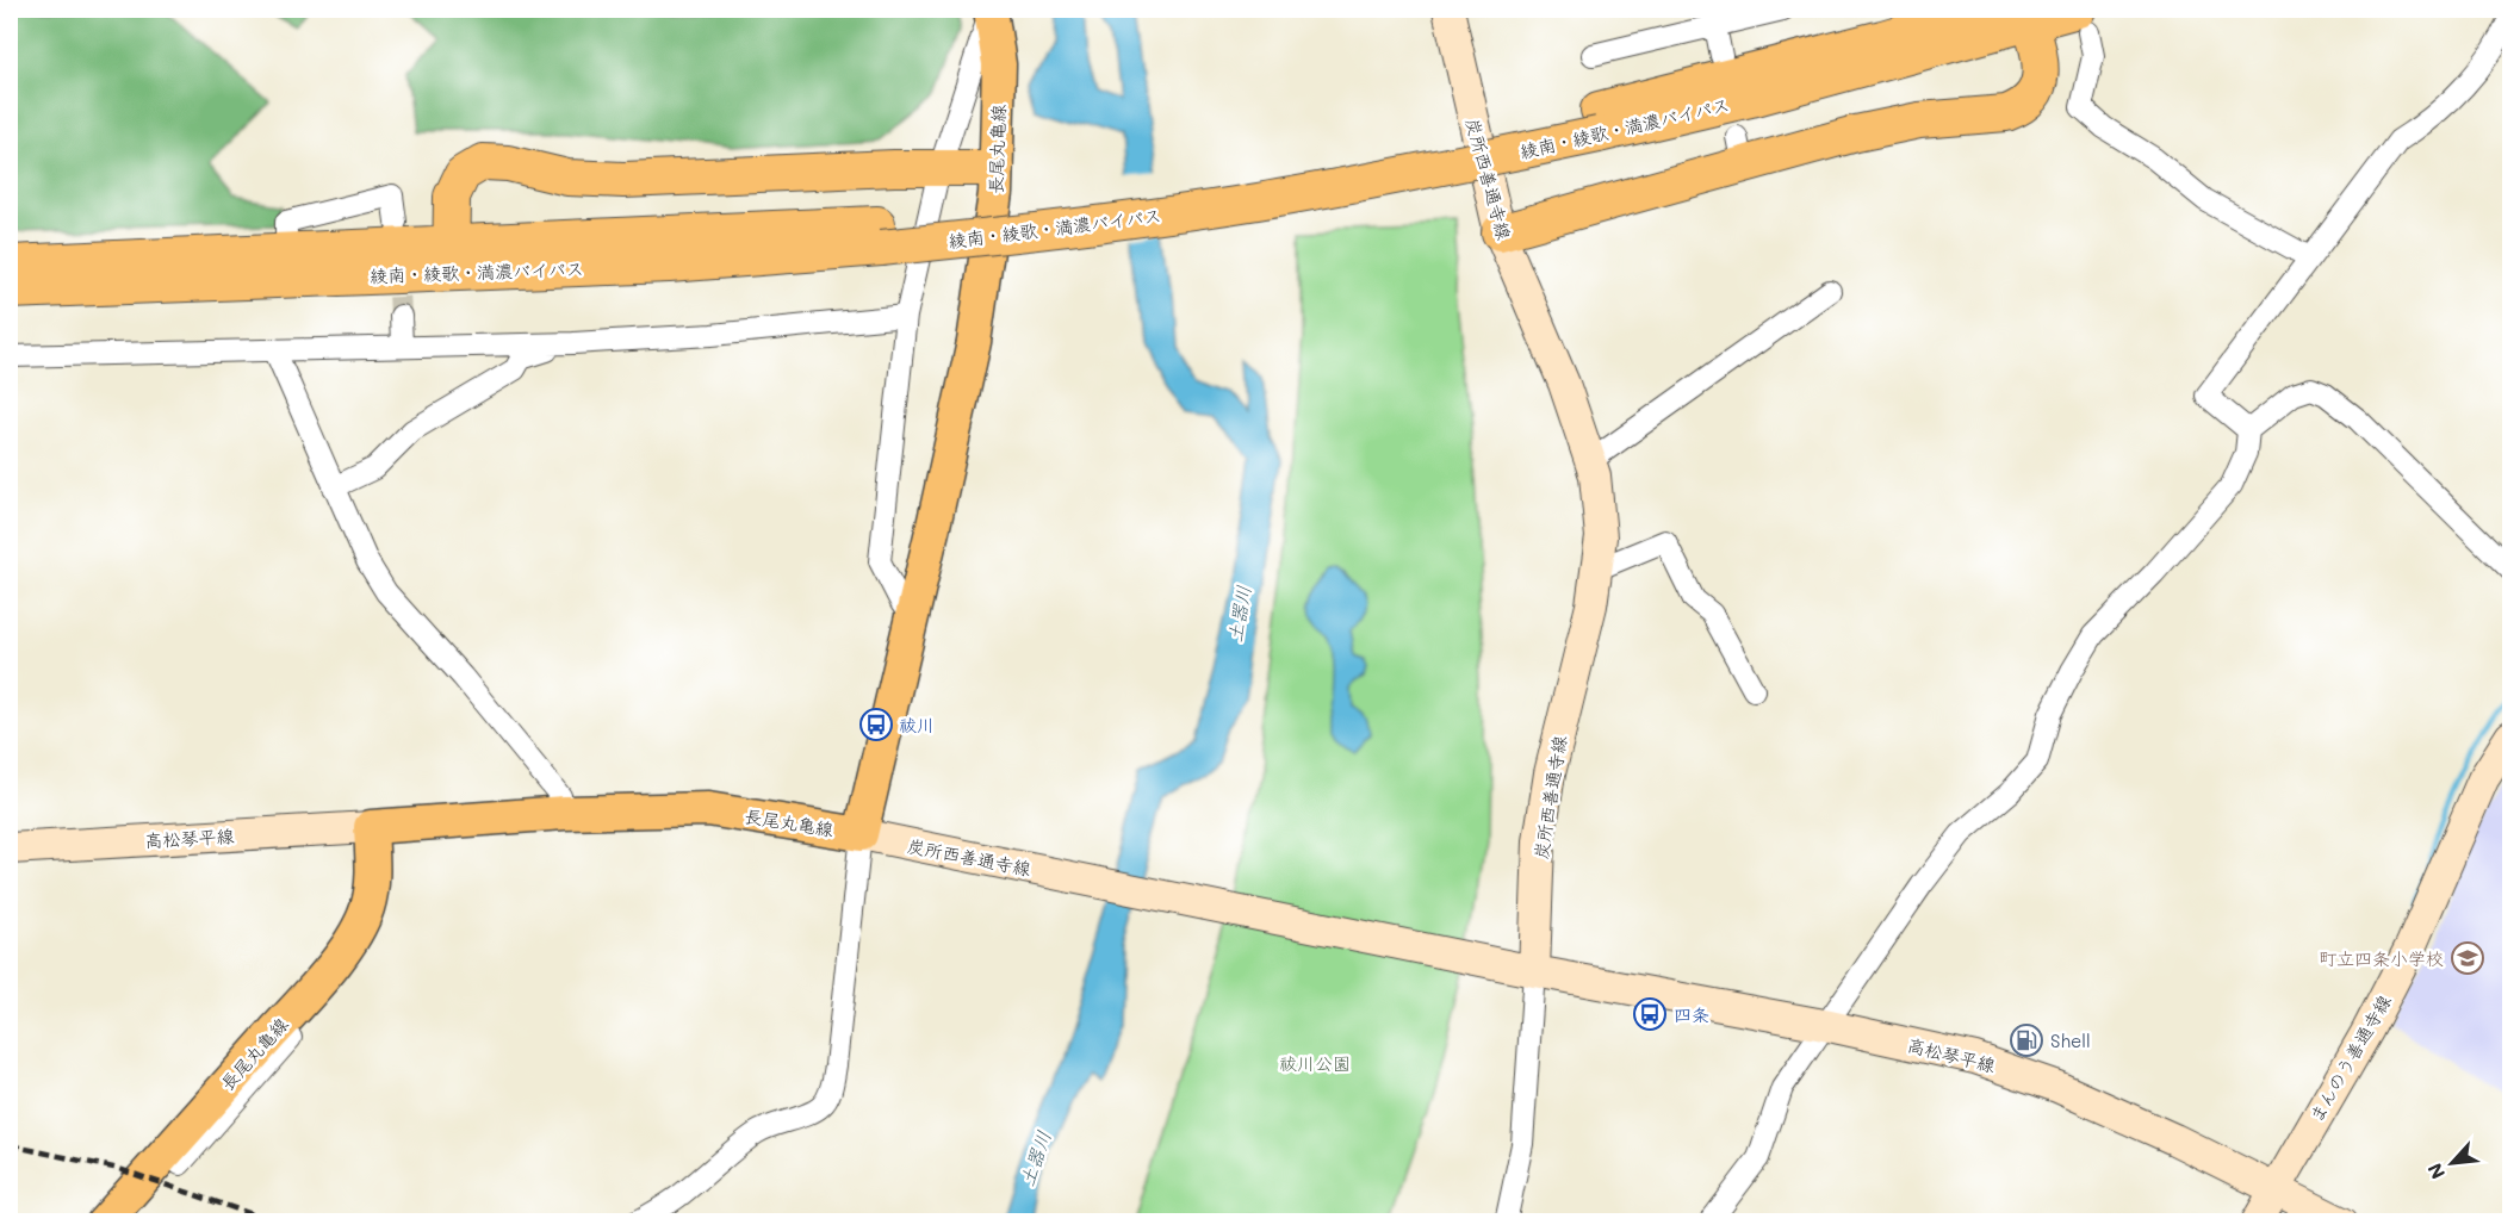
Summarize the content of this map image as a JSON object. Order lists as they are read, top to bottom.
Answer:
{
  "streets": {
    "highway": ["綾南・綾歌・満濃バイパス"],
    "main road": [
      "長尾丸亀線",
      "炭所西善通寺線",
      "高松琴平線",
      "まんのう善通寺線"
    ]
  },
  "crossings": [
    ["長尾丸亀線", "炭所西善通寺線"],
    ["長尾丸亀線", "高松琴平線"],
    ["炭所西善通寺線", "高松琴平線"],
    ["高松琴平線", "まんのう善通寺線"]
  ],
  "water": ["土器川"],
  "parks": ["祓川公園"],
  "places": {
    "bus stop": ["祓川", "四条"],
    "school or university": ["町立四条小学校"],
    "fuel station": ["Shell"]
  },
  "north": "bottom left"
}
